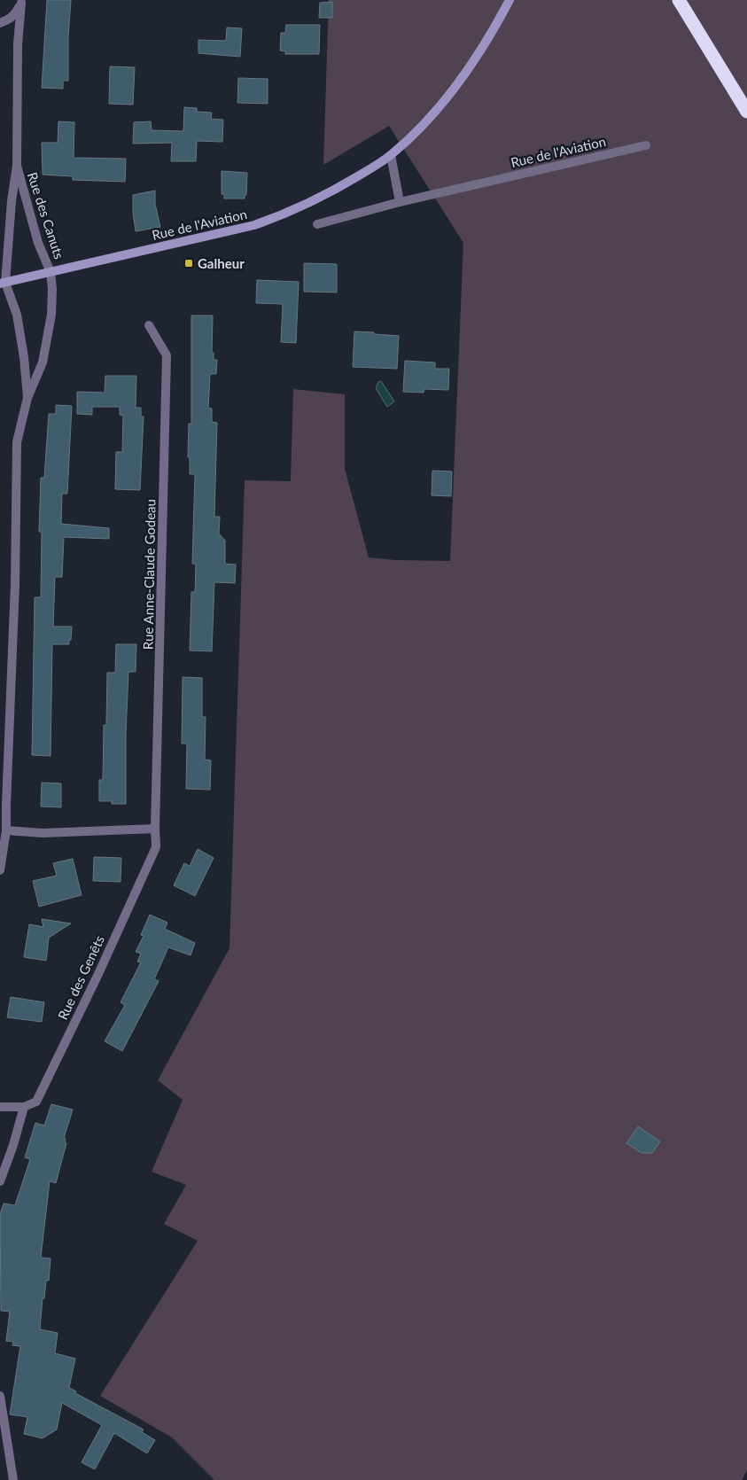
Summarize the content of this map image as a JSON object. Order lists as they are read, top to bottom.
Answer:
{
  "streets": {
    "street": [
      "Rue de l'Aviation",
      "Rue des Canuts",
      "Rue Anne-Claude Godeau",
      "Rue des Genêts"
    ]
  },
  "crossings": [
    ["Rue de l'Aviation", "Rue des Canuts"],
    ["Rue Anne-Claude Godeau", "Rue des Genêts"]
  ],
  "places": {
    "transit": ["Galheur"]
  }
}
